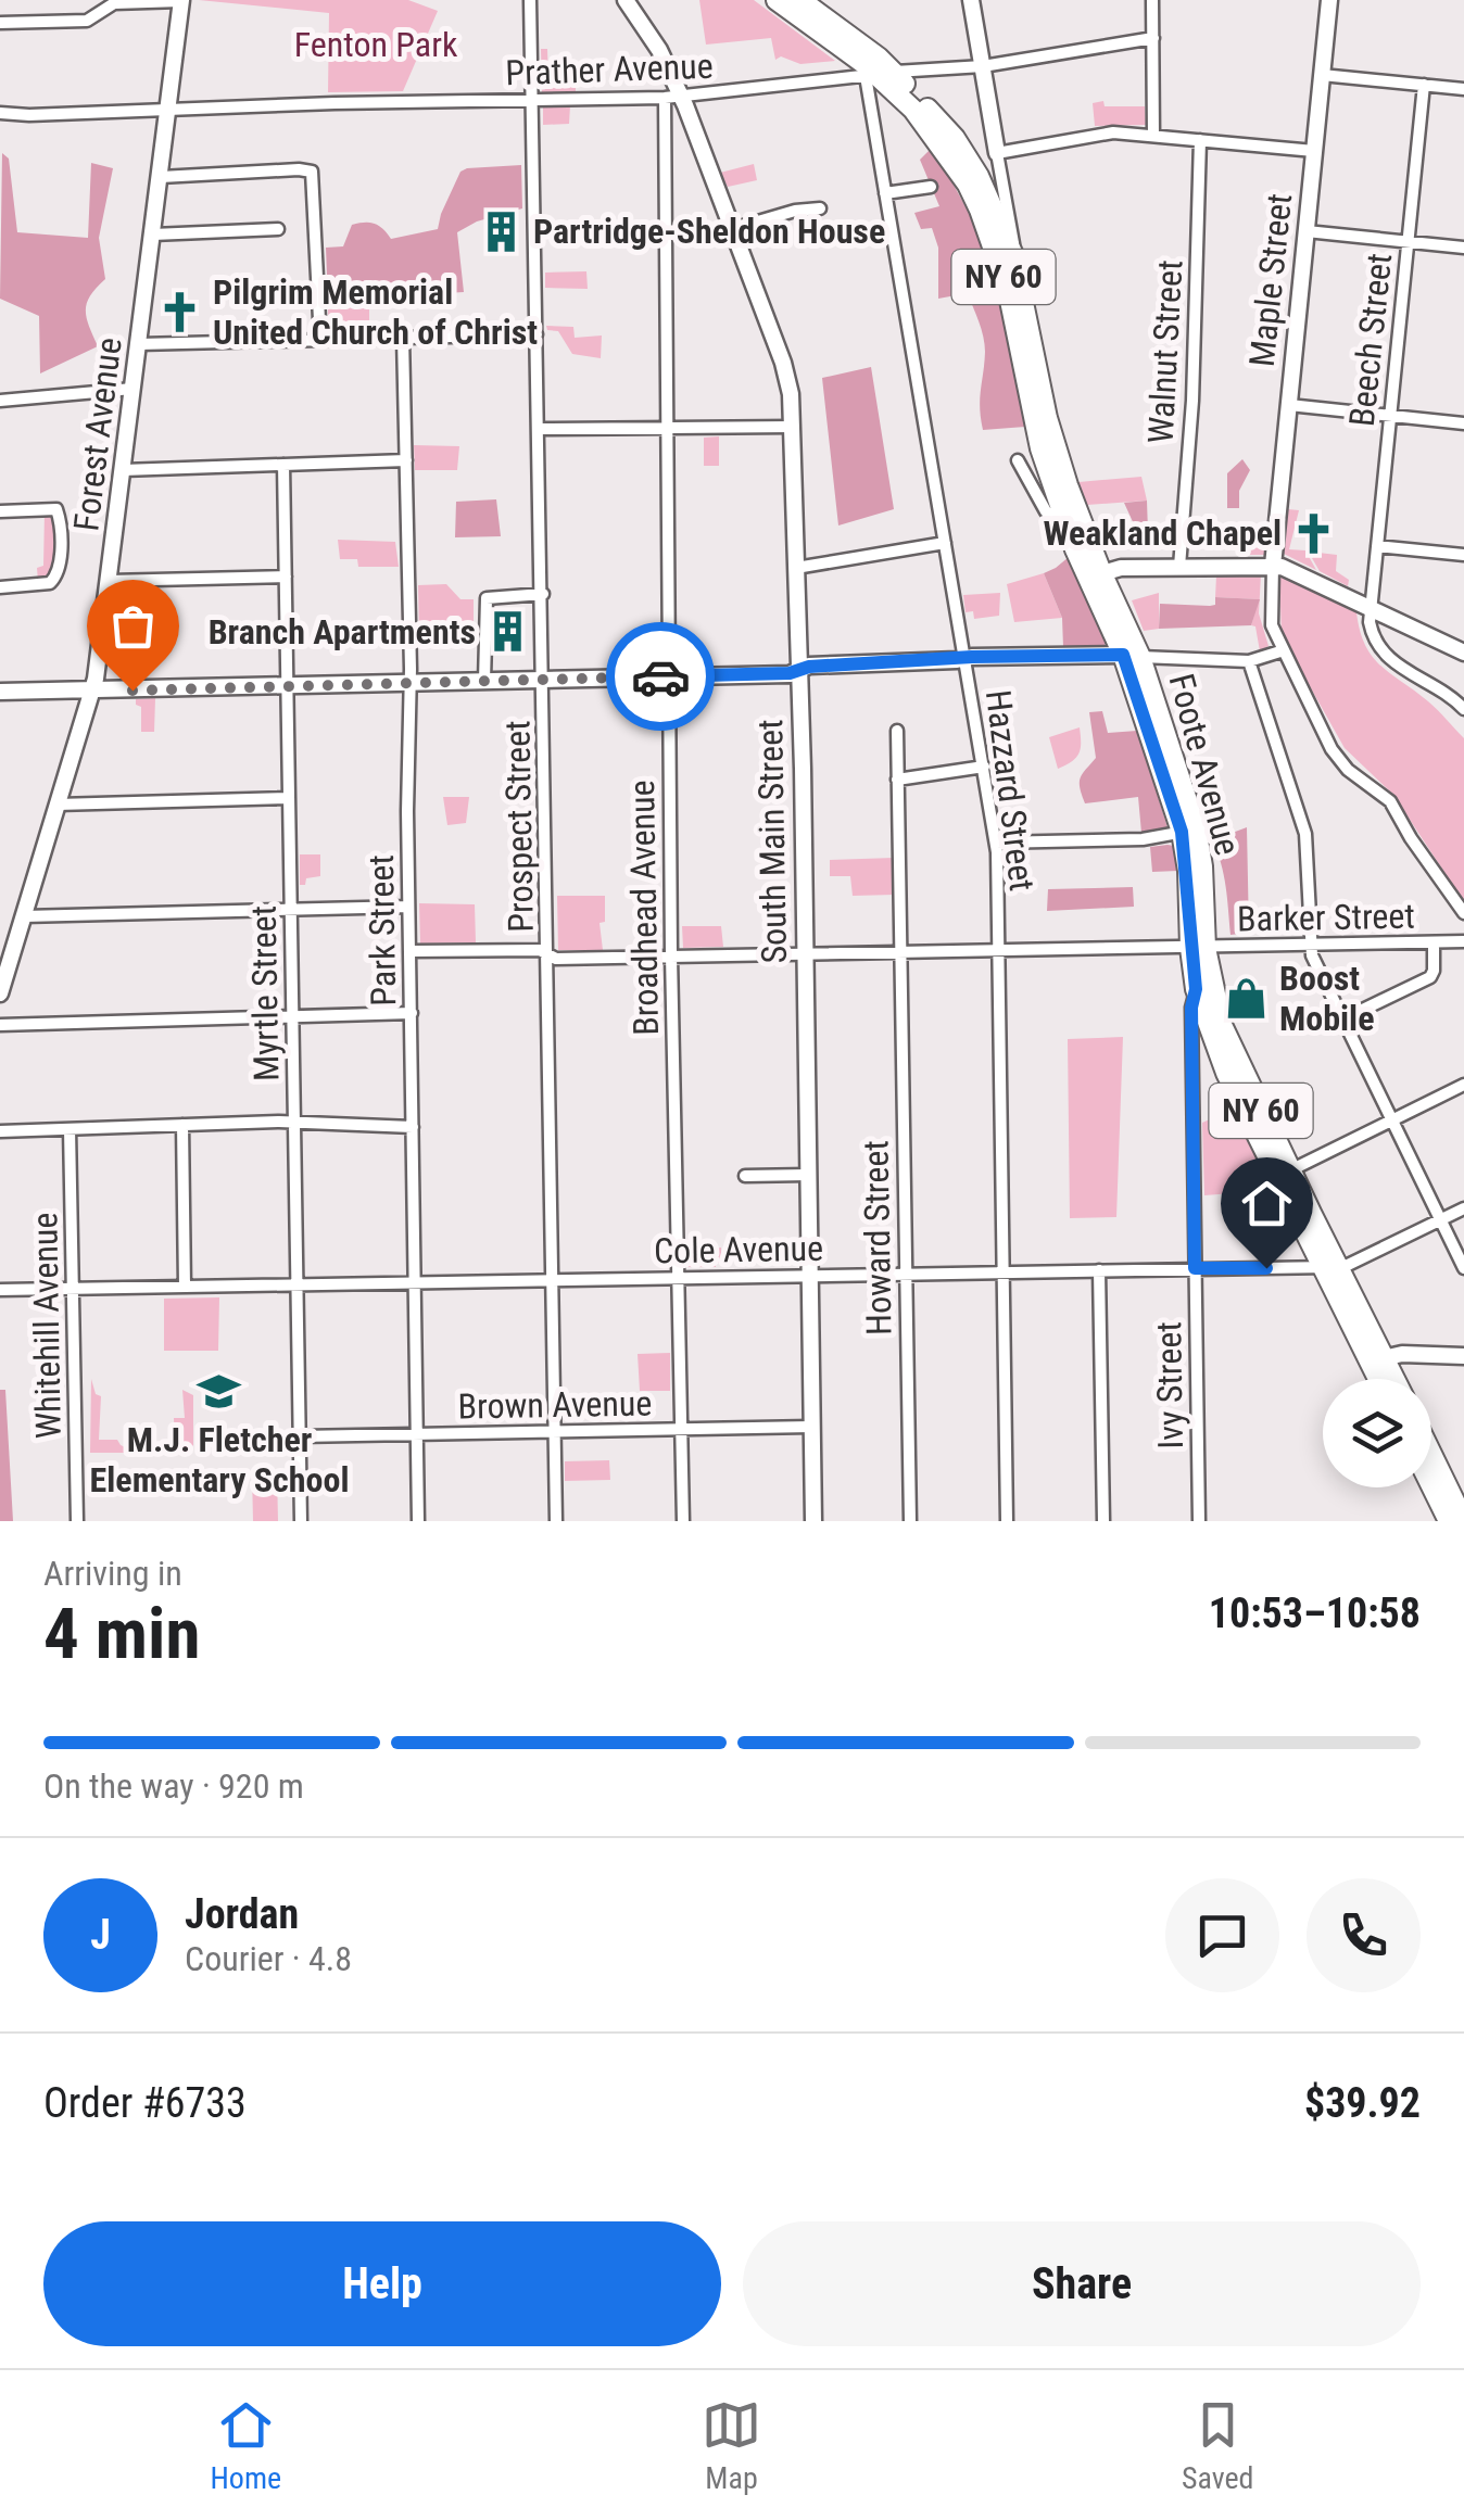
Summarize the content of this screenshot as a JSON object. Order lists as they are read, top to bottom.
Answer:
{
  "streets": {
    "highway": ["NY 60", "Foote Avenue"],
    "street": [
      "Prather Avenue",
      "Maple Street",
      "Beech Street",
      "Walnut Street",
      "Forest Avenue",
      "Hazzard Street",
      "Prospect Street",
      "South Main Street",
      "Broadhead Avenue",
      "Barker Street",
      "Park Street",
      "Myrtle Street",
      "Howard Street",
      "Cole Avenue",
      "Whitehill Avenue",
      "Ivy Street",
      "Brown Avenue"
    ]
  },
  "crossings": [
    ["Prather Avenue", "Forest Avenue"],
    ["Prather Avenue", "Foote Avenue"],
    ["Prather Avenue", "Hazzard Street"],
    ["Prather Avenue", "Prospect Street"],
    ["Prather Avenue", "South Main Street"],
    ["Prather Avenue", "Broadhead Avenue"],
    ["Foote Avenue", "Hazzard Street"],
    ["Foote Avenue", "Barker Street"],
    ["Foote Avenue", "Cole Avenue"],
    ["Foote Avenue", "Ivy Street"],
    ["Hazzard Street", "Barker Street"],
    ["Hazzard Street", "Cole Avenue"],
    ["Prospect Street", "Barker Street"],
    ["Prospect Street", "Cole Avenue"],
    ["Prospect Street", "Brown Avenue"],
    ["South Main Street", "Broadhead Avenue"],
    ["South Main Street", "Barker Street"],
    ["South Main Street", "Cole Avenue"],
    ["South Main Street", "Brown Avenue"],
    ["Broadhead Avenue", "Barker Street"],
    ["Broadhead Avenue", "Cole Avenue"],
    ["Broadhead Avenue", "Brown Avenue"],
    ["Barker Street", "Park Street"],
    ["Barker Street", "Howard Street"],
    ["Park Street", "Cole Avenue"],
    ["Park Street", "Brown Avenue"],
    ["Myrtle Street", "Cole Avenue"],
    ["Myrtle Street", "Brown Avenue"],
    ["Howard Street", "Cole Avenue"],
    ["Cole Avenue", "Whitehill Avenue"],
    ["Cole Avenue", "Ivy Street"]
  ],
  "parks": ["Fenton Park"],
  "places": {
    "building": ["Partridge-Sheldon House", "Branch Apartments"],
    "church": ["Pilgrim Memorial United Church of Christ", "Weakland Chapel"],
    "shop": ["Boost Mobile"],
    "school or university": ["M.J. Fletcher Elementary School"]
  },
  "page": {
    "heading": ["4 min", "Arriving in", "10:53–10:58"],
    "panel": [
      "Jordan",
      "Courier · 4.8",
      "Order #6733",
      "$39.92"
    ],
    "bar": "On the way · 920 m",
    "round": "J",
    "buttons": ["Help", "Share"],
    "tabs": ["Home", "Map", "Saved"]
  }
}
